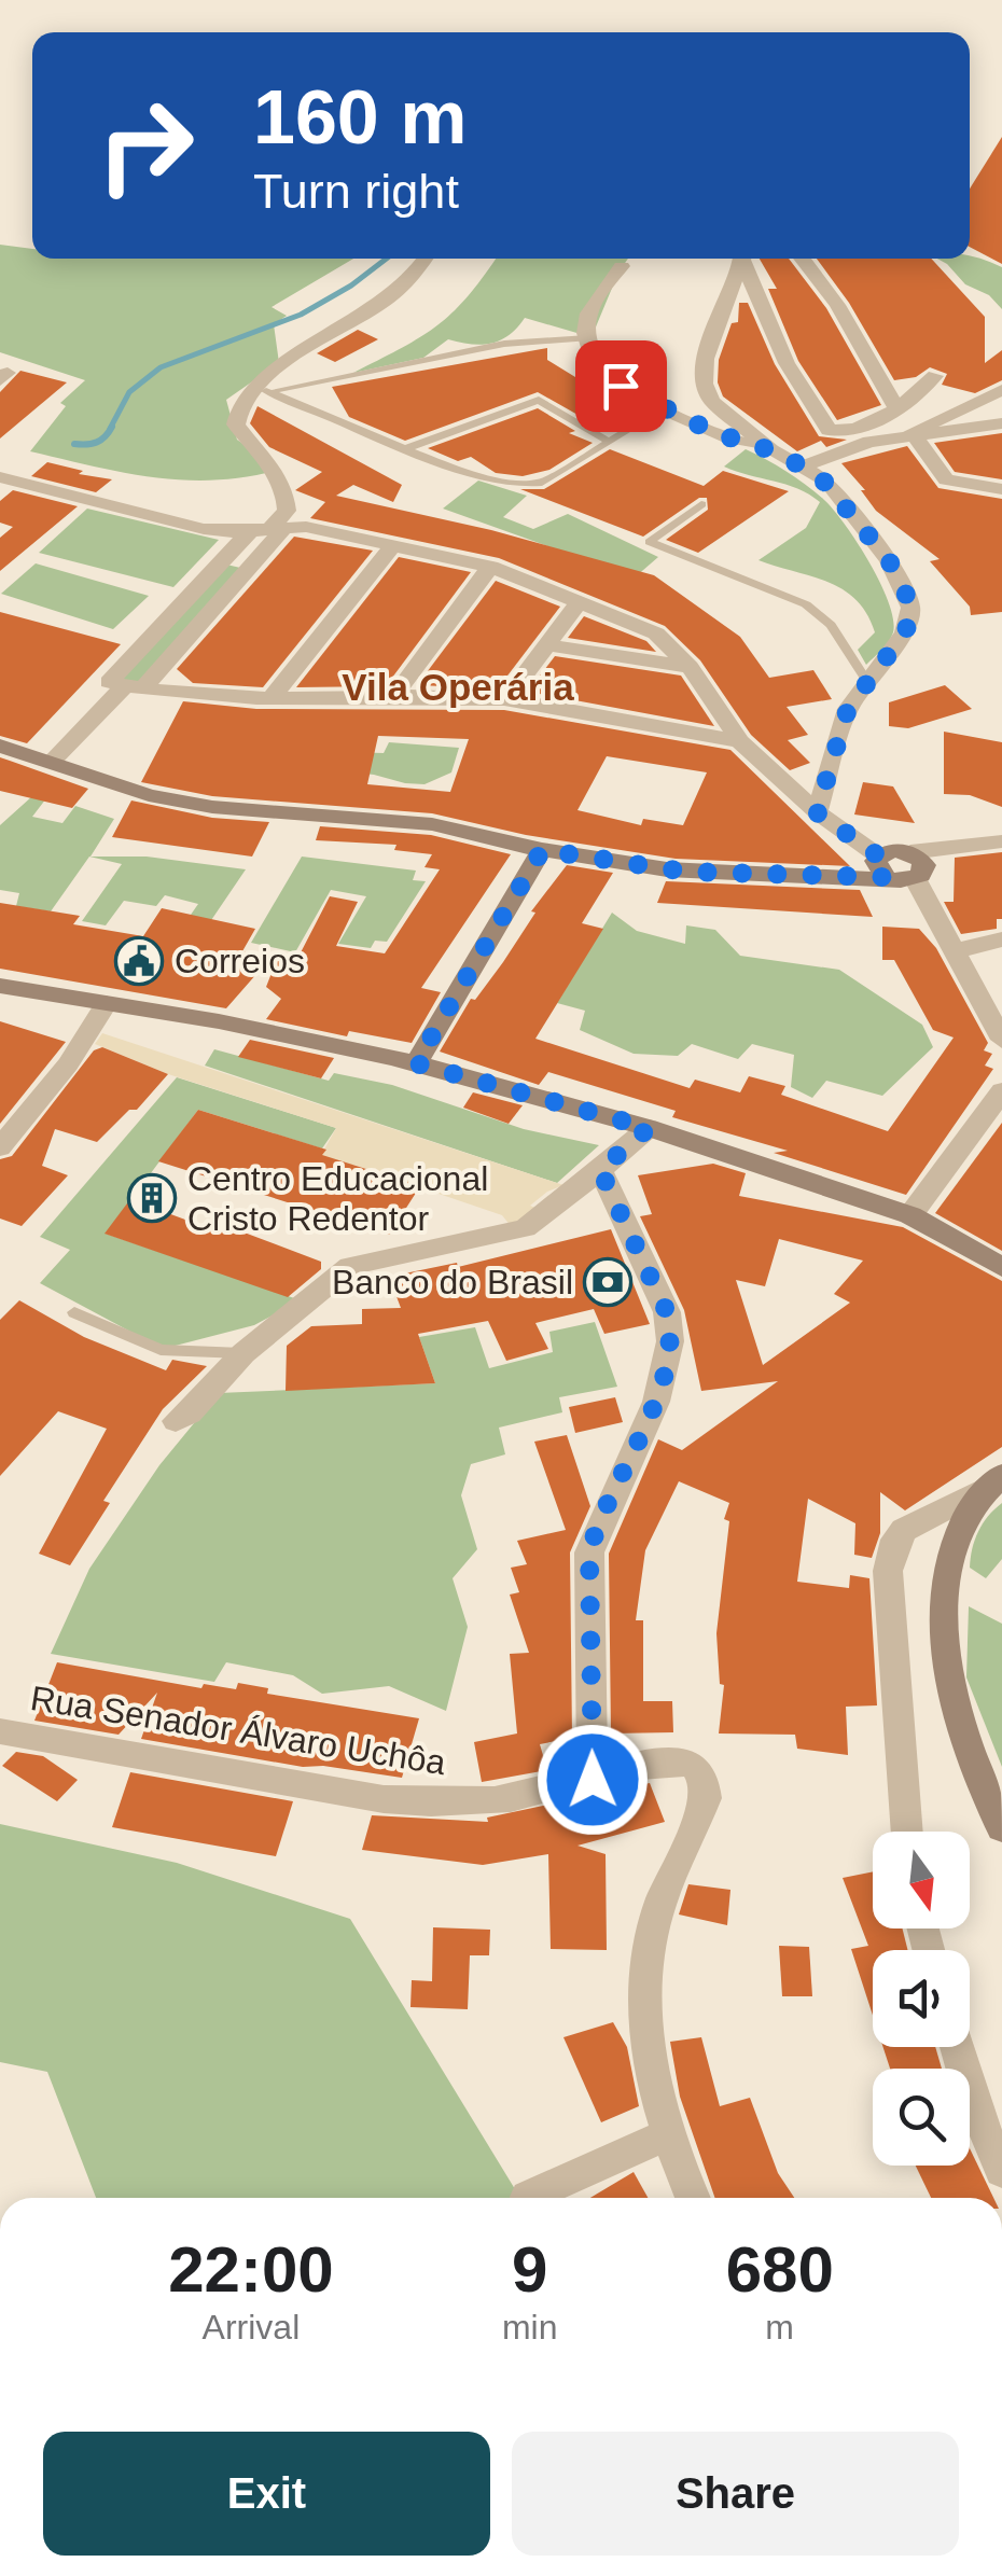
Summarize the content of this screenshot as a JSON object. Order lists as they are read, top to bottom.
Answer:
{
  "streets": {
    "street": ["Rua Senador Álvaro Uchôa"]
  },
  "districts": ["Vila Operária"],
  "places": {
    "public building": ["Correios"],
    "building": ["Centro Educacional Cristo Redentor"],
    "bank": ["Banco do Brasil"]
  },
  "north": "bottom",
  "page": {
    "turn": ["160 m", "Turn right"],
    "eta": [
      "22:00",
      "Arrival",
      "9",
      "min",
      "680",
      "m"
    ],
    "buttons": ["Exit", "Share"]
  }
}
